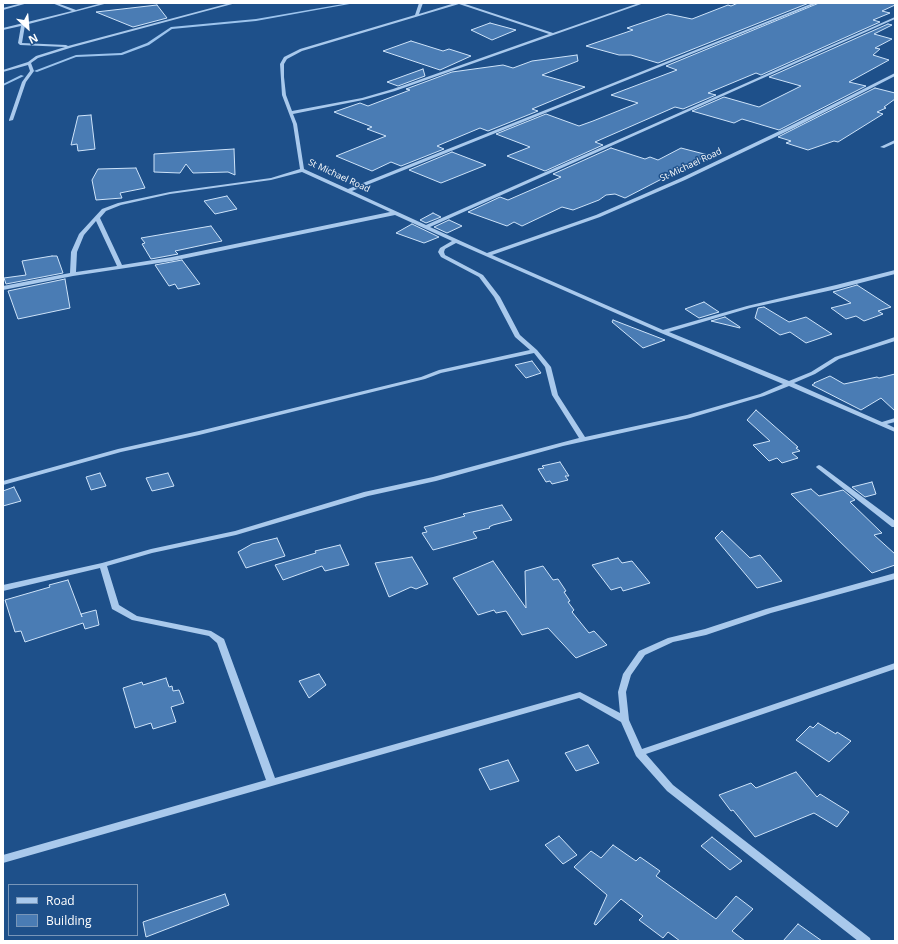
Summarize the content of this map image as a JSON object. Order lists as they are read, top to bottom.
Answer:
{
  "streets": {
    "street": ["St Michael Road"]
  },
  "legend": ["Road", "Building"],
  "north": "bottom right"
}
